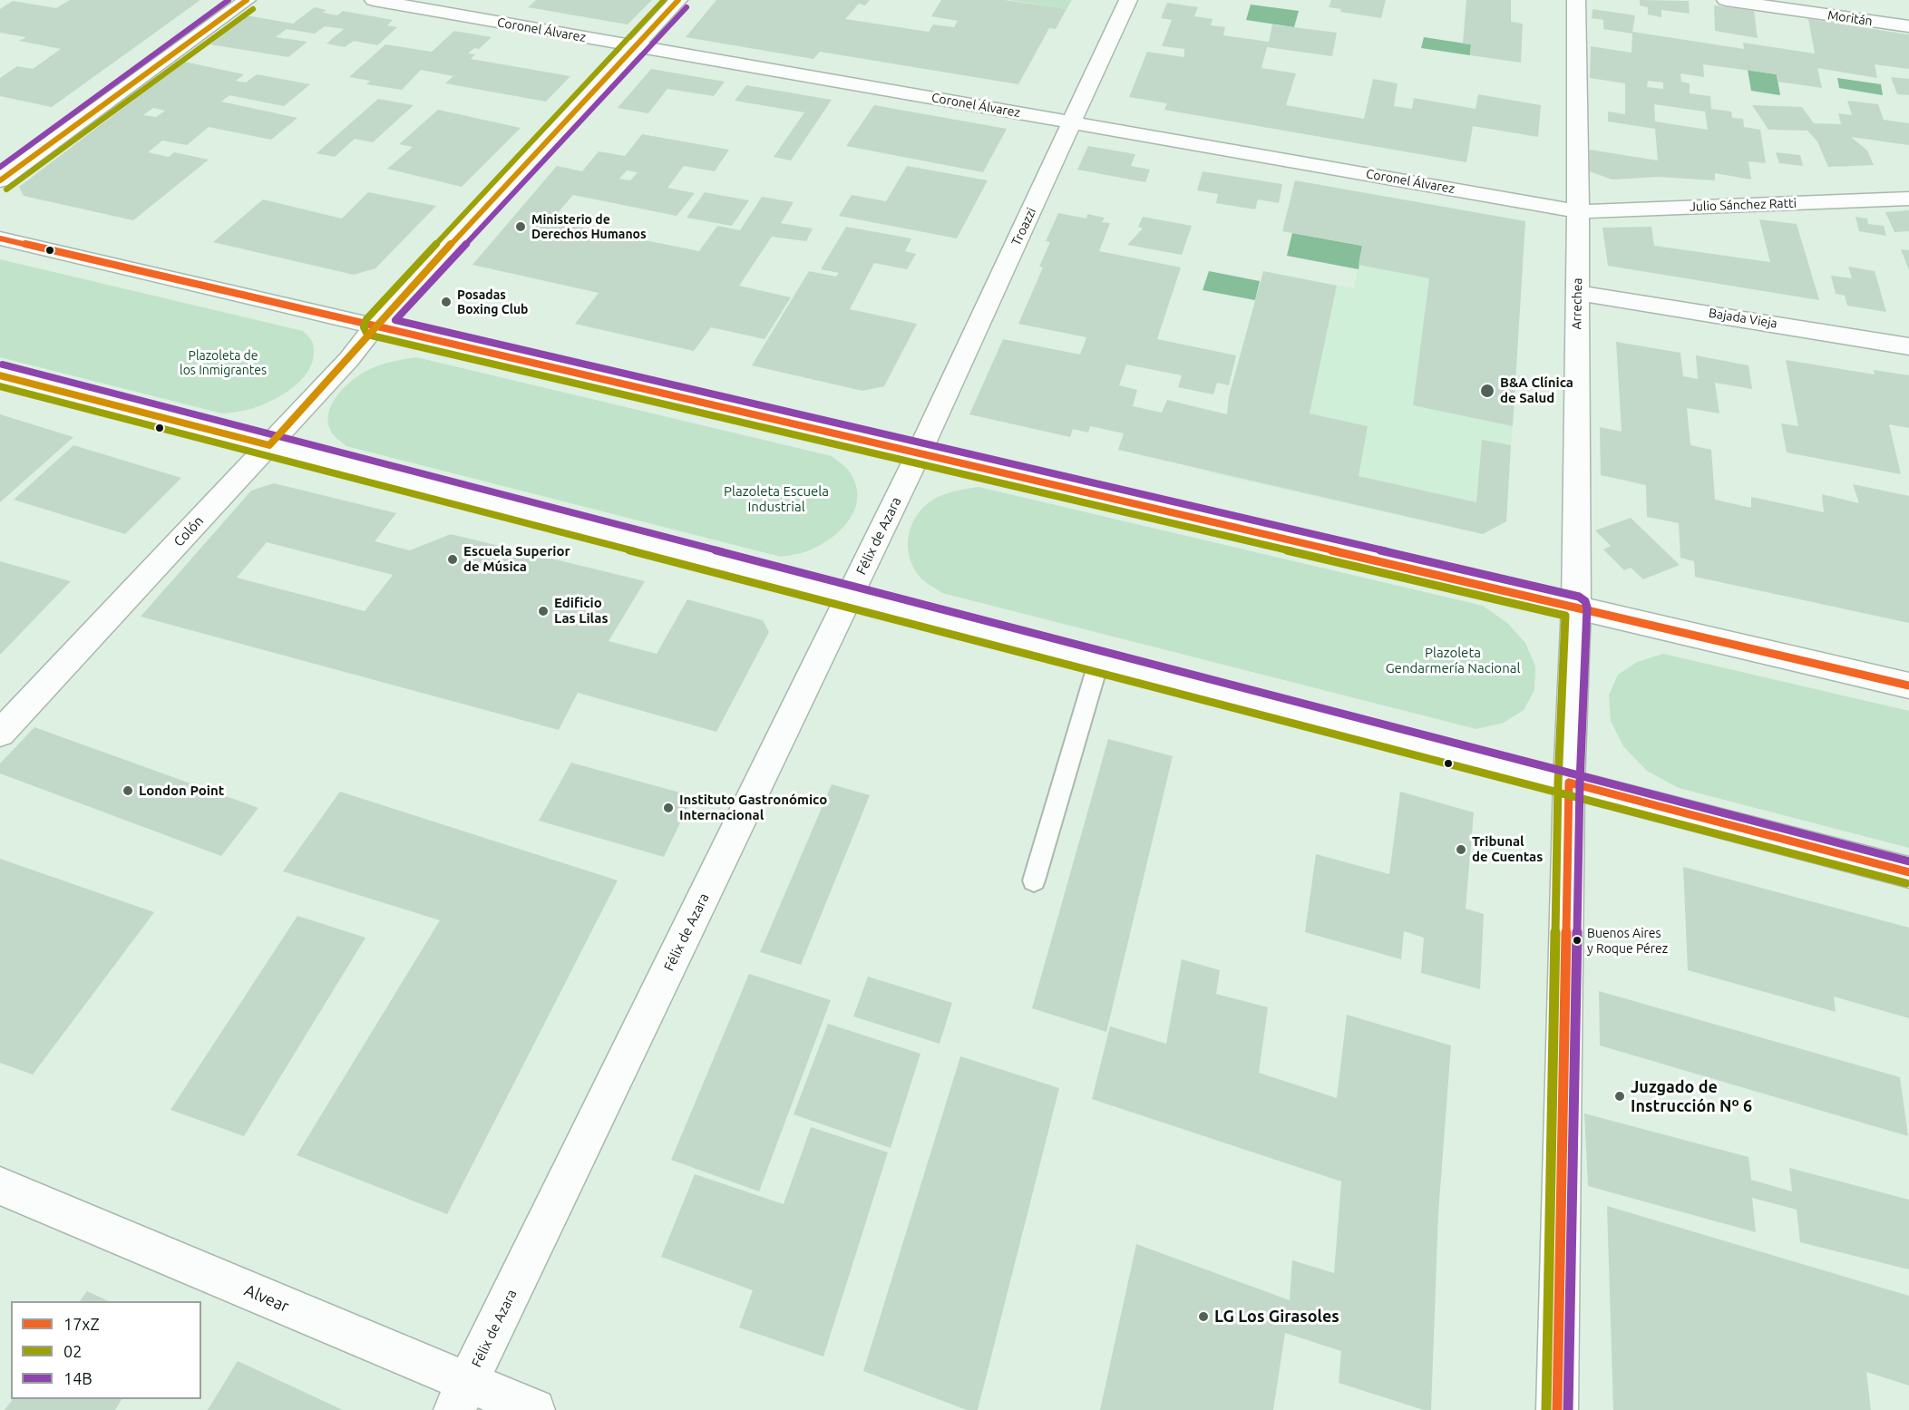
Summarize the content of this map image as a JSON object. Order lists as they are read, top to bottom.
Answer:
{
  "streets": {
    "street": [
      "Moritán",
      "Coronel Álvarez",
      "Julio Sánchez Ratti",
      "Troazzi",
      "Arrechea",
      "Bajada Vieja",
      "Colón",
      "Félix de Azara",
      "Alvear"
    ]
  },
  "crossings": [
    ["Coronel Álvarez", "Julio Sánchez Ratti"],
    ["Coronel Álvarez", "Troazzi"],
    ["Coronel Álvarez", "Arrechea"],
    ["Coronel Álvarez", "Colón"],
    ["Julio Sánchez Ratti", "Arrechea"],
    ["Troazzi", "Félix de Azara"],
    ["Arrechea", "Bajada Vieja"],
    ["Félix de Azara", "Alvear"]
  ],
  "parks": ["Plazoleta de los Inmigrantes", "Plazoleta Escuela Industrial", "Plazoleta Gendarmería Nacional"],
  "places": [
    "Ministerio de Derechos Humanos",
    "Posadas Boxing Club",
    "B&A Clínica de Salud",
    "Escuela Superior de Música",
    "Edificio Las Lilas",
    "London Point",
    "Instituto Gastronómico Internacional",
    "Tribunal de Cuentas",
    "Buenos Aires y Roque Pérez",
    "Juzgado de Instrucción Nº 6",
    "LG Los Girasoles"
  ],
  "lines": ["transit line 02", "transit line 14B", "transit line 17xZ"],
  "legend": ["17xZ", "02", "14B"]
}
